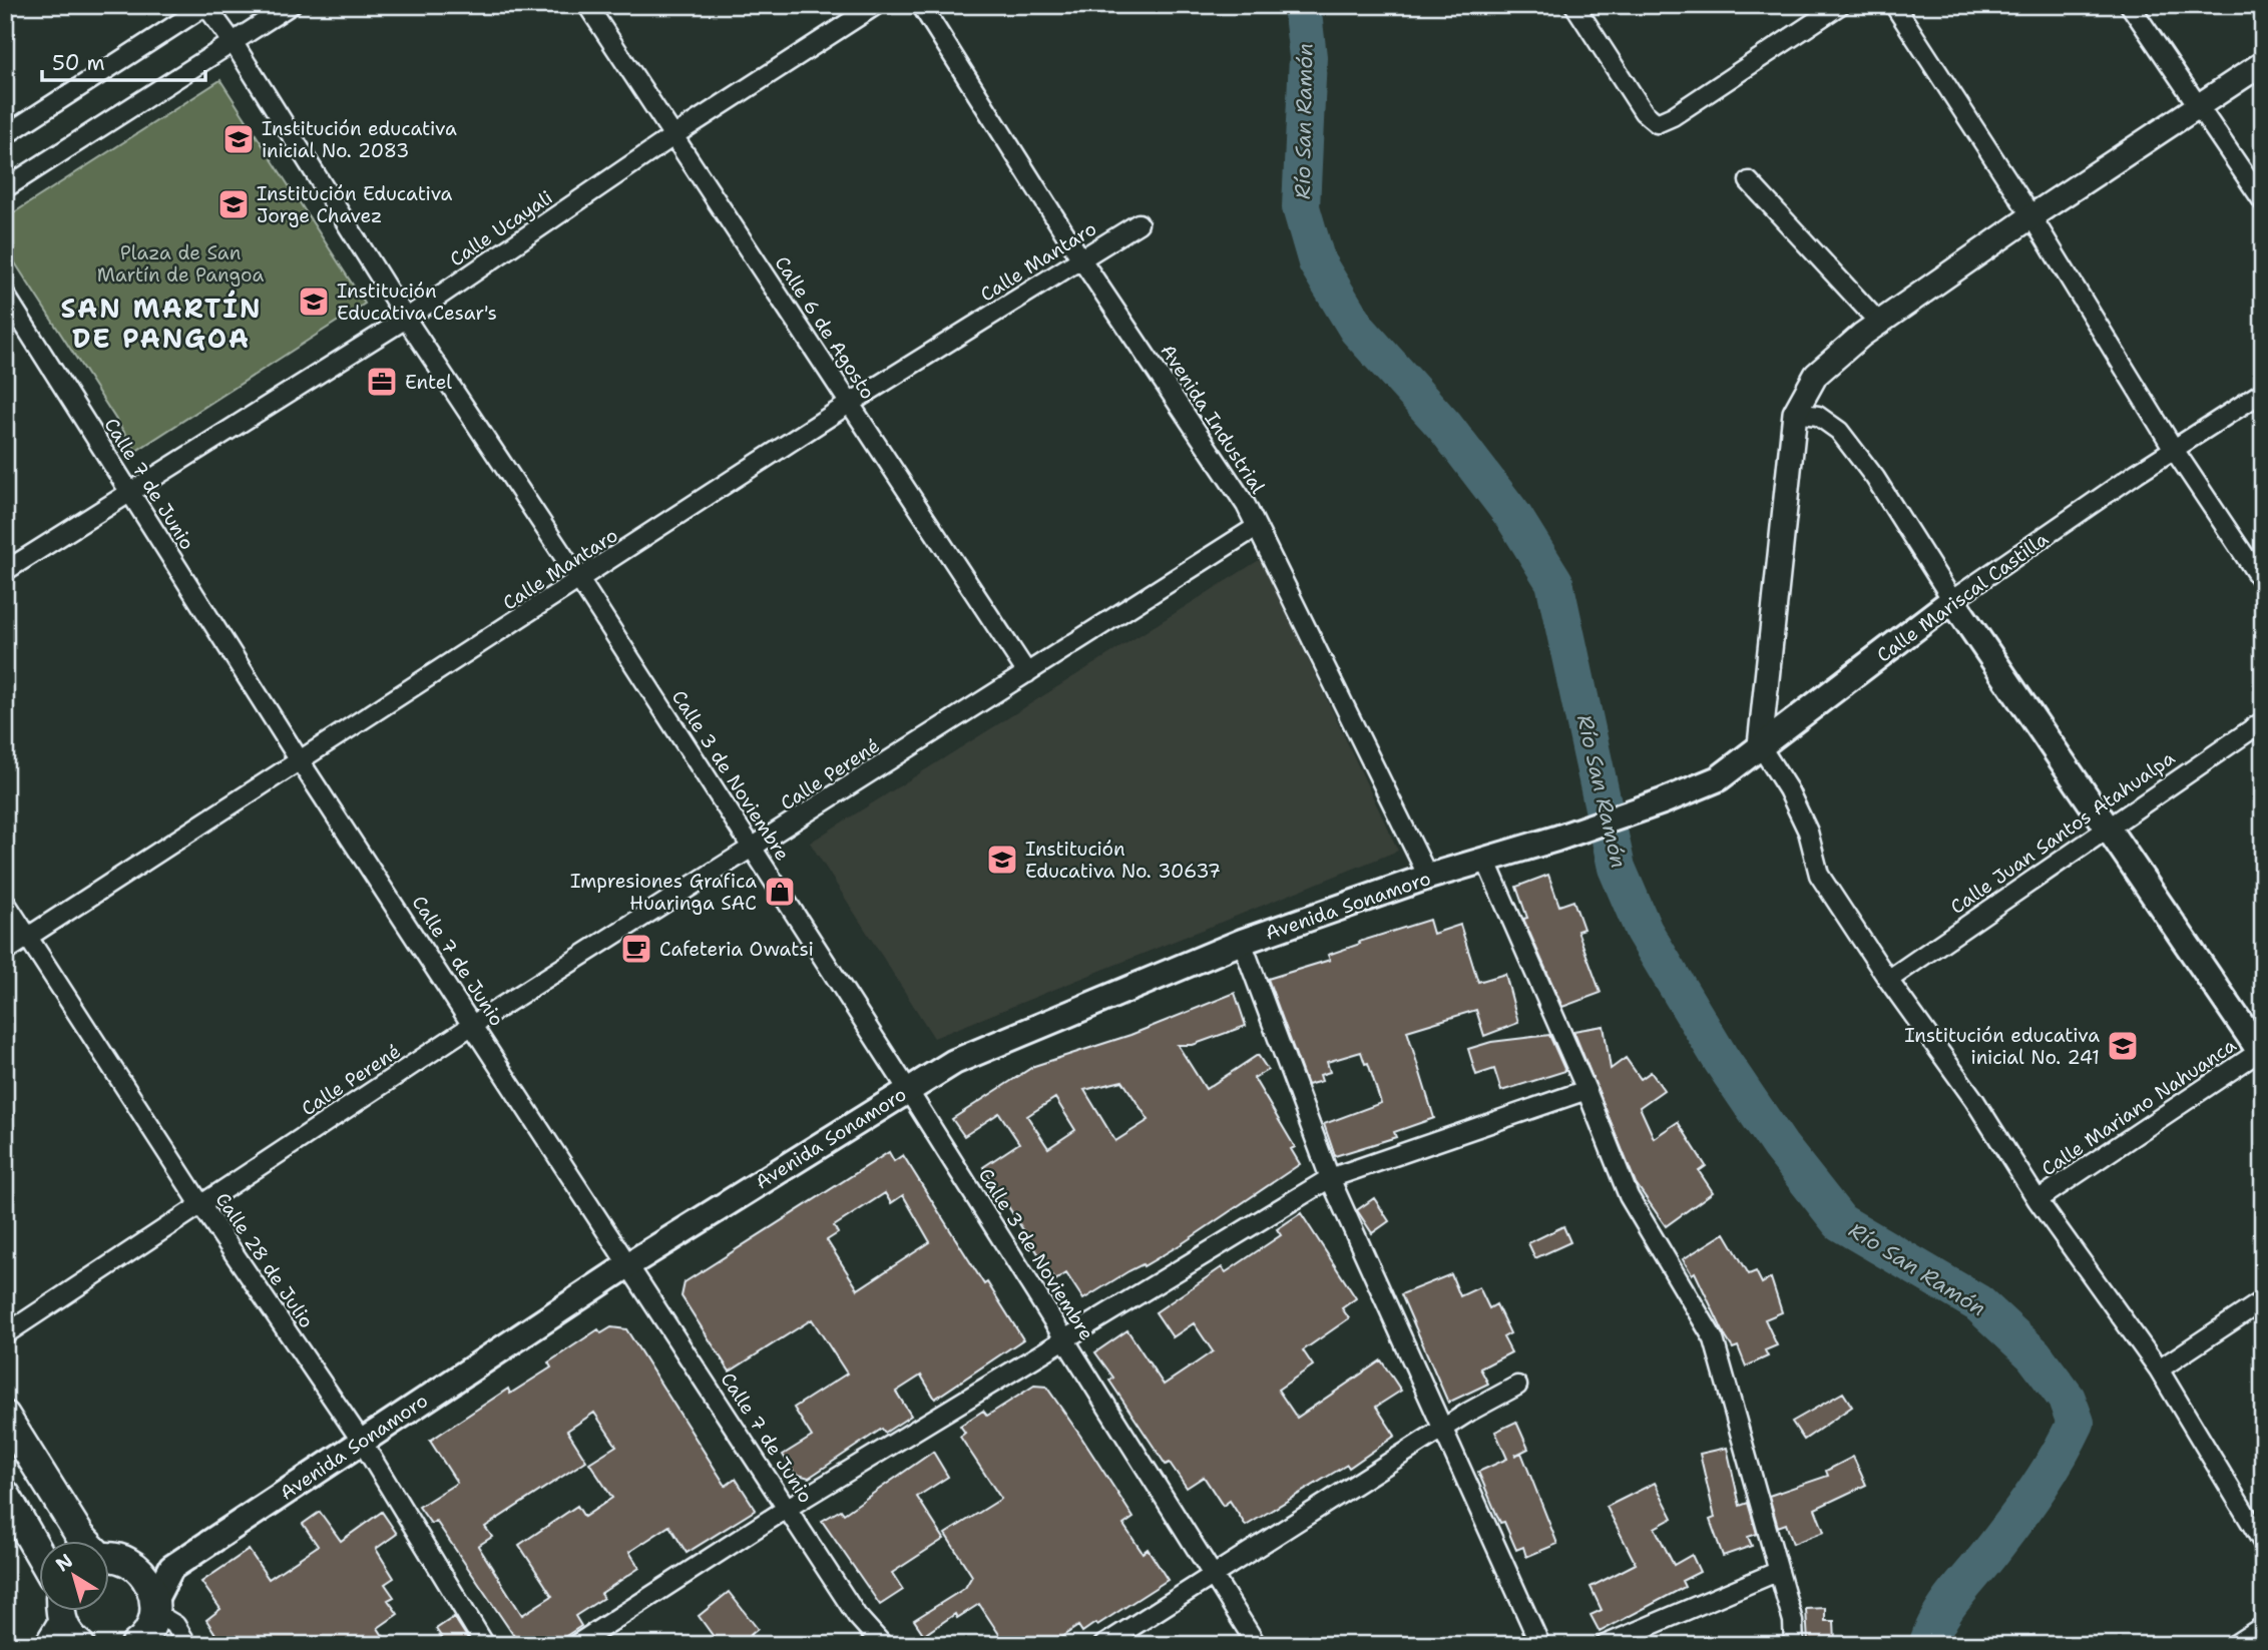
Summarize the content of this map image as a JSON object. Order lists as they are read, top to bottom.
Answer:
{
  "streets": {
    "main road": ["Calle Mariscal Castilla", "Avenida Sonamoro"],
    "street": [
      "Calle Ucayali",
      "Calle Mantaro",
      "Calle 6 de Agosto",
      "Avenida Industrial",
      "Calle 7 de Junio",
      "Calle Perené",
      "Calle 3 de Noviembre",
      "Calle Juan Santos Atahualpa",
      "Calle Mariano Nahuanca",
      "Calle 28 de Julio"
    ]
  },
  "crossings": [
    ["Calle Ucayali", "Calle 6 de Agosto"],
    ["Calle Ucayali", "Calle 7 de Junio"],
    ["Calle Ucayali", "Calle 3 de Noviembre"],
    ["Calle Mantaro", "Calle 6 de Agosto"],
    ["Calle Mantaro", "Avenida Industrial"],
    ["Calle Mantaro", "Calle 7 de Junio"],
    ["Calle Mantaro", "Calle 3 de Noviembre"],
    ["Calle Mantaro", "Calle 28 de Julio"],
    ["Calle 6 de Agosto", "Calle Perené"],
    ["Avenida Industrial", "Calle Perené"],
    ["Avenida Industrial", "Avenida Sonamoro"],
    ["Calle 7 de Junio", "Calle Perené"],
    ["Calle 7 de Junio", "Avenida Sonamoro"],
    ["Calle Mariscal Castilla", "Avenida Sonamoro"],
    ["Calle Perené", "Calle 3 de Noviembre"],
    ["Calle Perené", "Calle 28 de Julio"],
    ["Calle 3 de Noviembre", "Avenida Sonamoro"],
    ["Avenida Sonamoro", "Calle 28 de Julio"]
  ],
  "districts": ["SAN MARTÍN DE PANGOA"],
  "water": ["Río San Ramón"],
  "parks": ["Plaza de San Martín de Pangoa"],
  "places": {
    "school or university": [
      "Institución educativa inicial No. 2083",
      "Institución Educativa Jorge Chavez",
      "Institución Educativa Cesar's",
      "Institución Educativa No. 30637",
      "Institución educativa inicial No. 241"
    ],
    "office": ["Entel"],
    "shop": ["Impresiones Grafica Huaringa SAC"],
    "cafe": ["Cafeteria Owatsi"]
  },
  "scale_bar": "50 m",
  "north": "top left"
}
